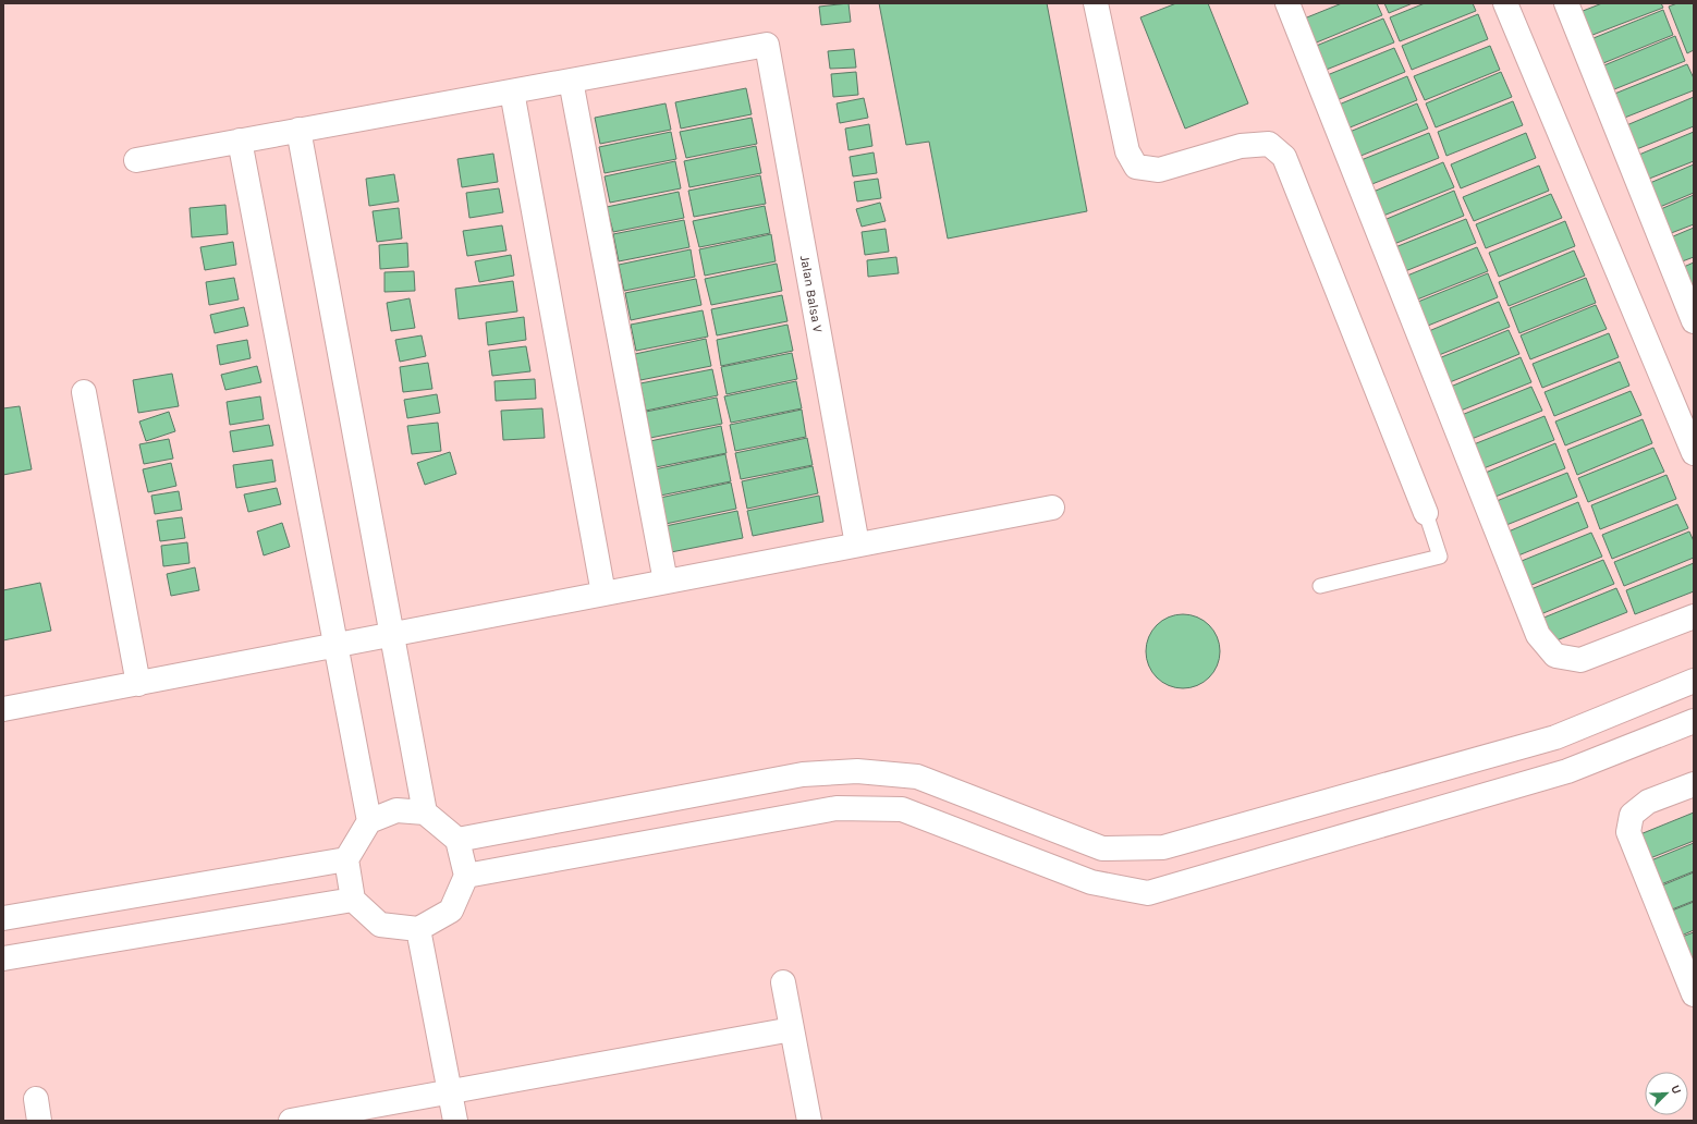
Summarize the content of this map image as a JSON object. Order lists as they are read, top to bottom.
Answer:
{
  "streets": {
    "street": ["Jalan Balsa V"]
  },
  "north": "top right"
}
